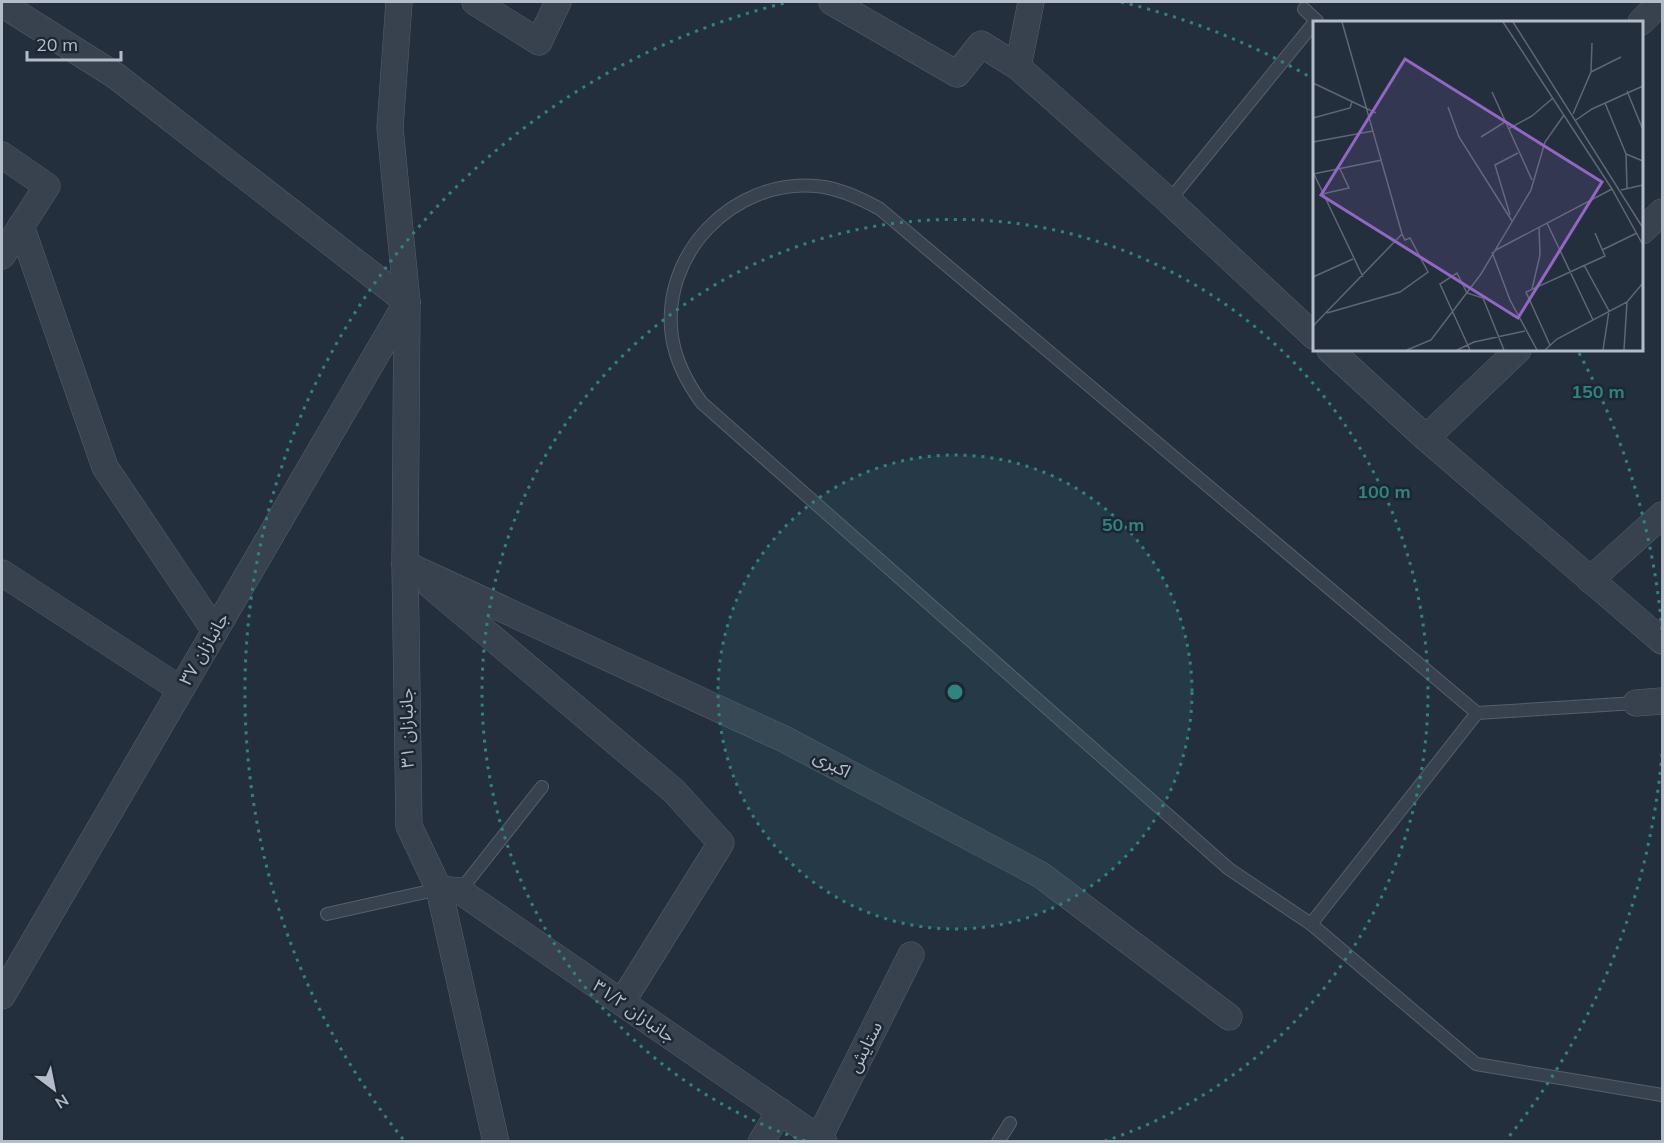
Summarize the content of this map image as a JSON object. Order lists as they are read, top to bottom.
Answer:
{
  "streets": {
    "street": [
      "جانبازان ۳۷",
      "جانبازان ۳۱",
      "اکبری",
      "جانبازان ۳۱/۲",
      "ستایش"
    ]
  },
  "crossings": [
    ["جانبازان ۳۷", "جانبازان ۳۱"],
    ["جانبازان ۳۱", "اکبری"],
    ["جانبازان ۳۱", "جانبازان ۳۱/۲"],
    ["جانبازان ۳۱/۲", "ستایش"]
  ],
  "scale_bar": "20 m",
  "north": "bottom right",
  "rings": ["150 m", "100 m", "50 m"]
}
